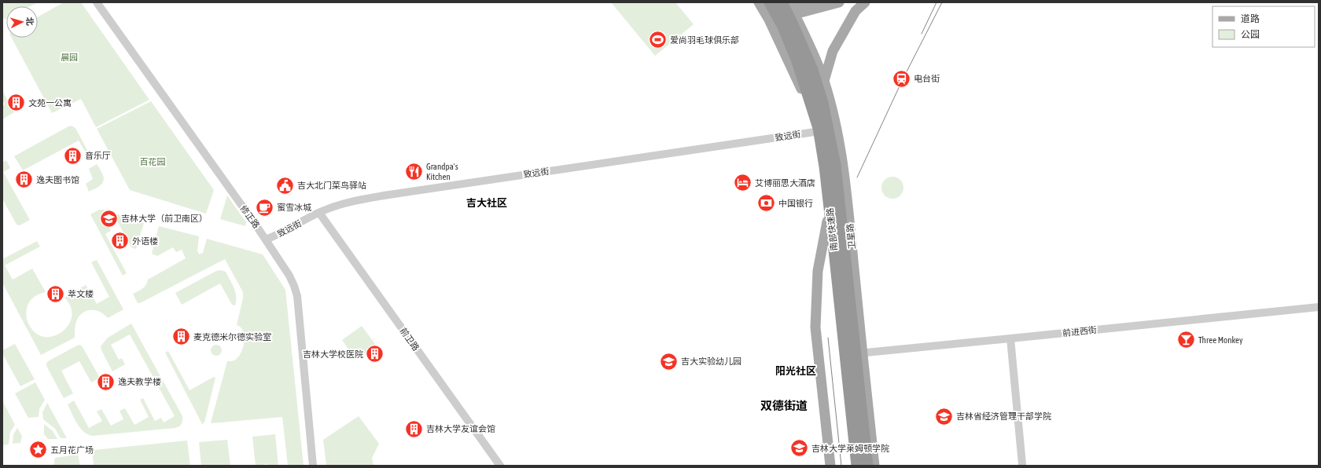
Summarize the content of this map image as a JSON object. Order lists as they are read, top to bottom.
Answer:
{
  "streets": {
    "highway": ["南部快速路"],
    "main road": ["卫星路"],
    "street": [
      "致远街",
      "修正路",
      "前进西街",
      "前卫路"
    ]
  },
  "crossings": [
    ["致远街", "修正路"],
    ["致远街", "前卫路"],
    ["南部快速路", "卫星路"],
    ["卫星路", "前进西街"]
  ],
  "districts": ["吉大社区", "阳光社区", "双德街道"],
  "parks": ["晨园", "百花园"],
  "places": {
    "sports": ["爱尚羽毛球俱乐部"],
    "station": ["电台街"],
    "building": [
      "文苑一公寓",
      "音乐厅",
      "逸夫图书馆",
      "外语楼",
      "萃文楼",
      "麦克德米尔德实验室",
      "吉林大学校医院",
      "逸夫教学楼",
      "吉林大学友谊会馆"
    ],
    "restaurant": ["Grandpa's Kitchen"],
    "hotel": ["艾博丽思大酒店"],
    "public building": ["吉大北门菜鸟驿站"],
    "bank": ["中国银行"],
    "cafe": ["蜜雪冰城"],
    "school or university": [
      "吉林大学（前卫南区）",
      "吉大实验幼儿园",
      "吉林省经济管理干部学院",
      "吉林大学莱姆顿学院"
    ],
    "bar": ["Three Monkey"],
    "place": ["五月花广场"]
  },
  "legend": ["道路", "公园"],
  "north": "right"
}
